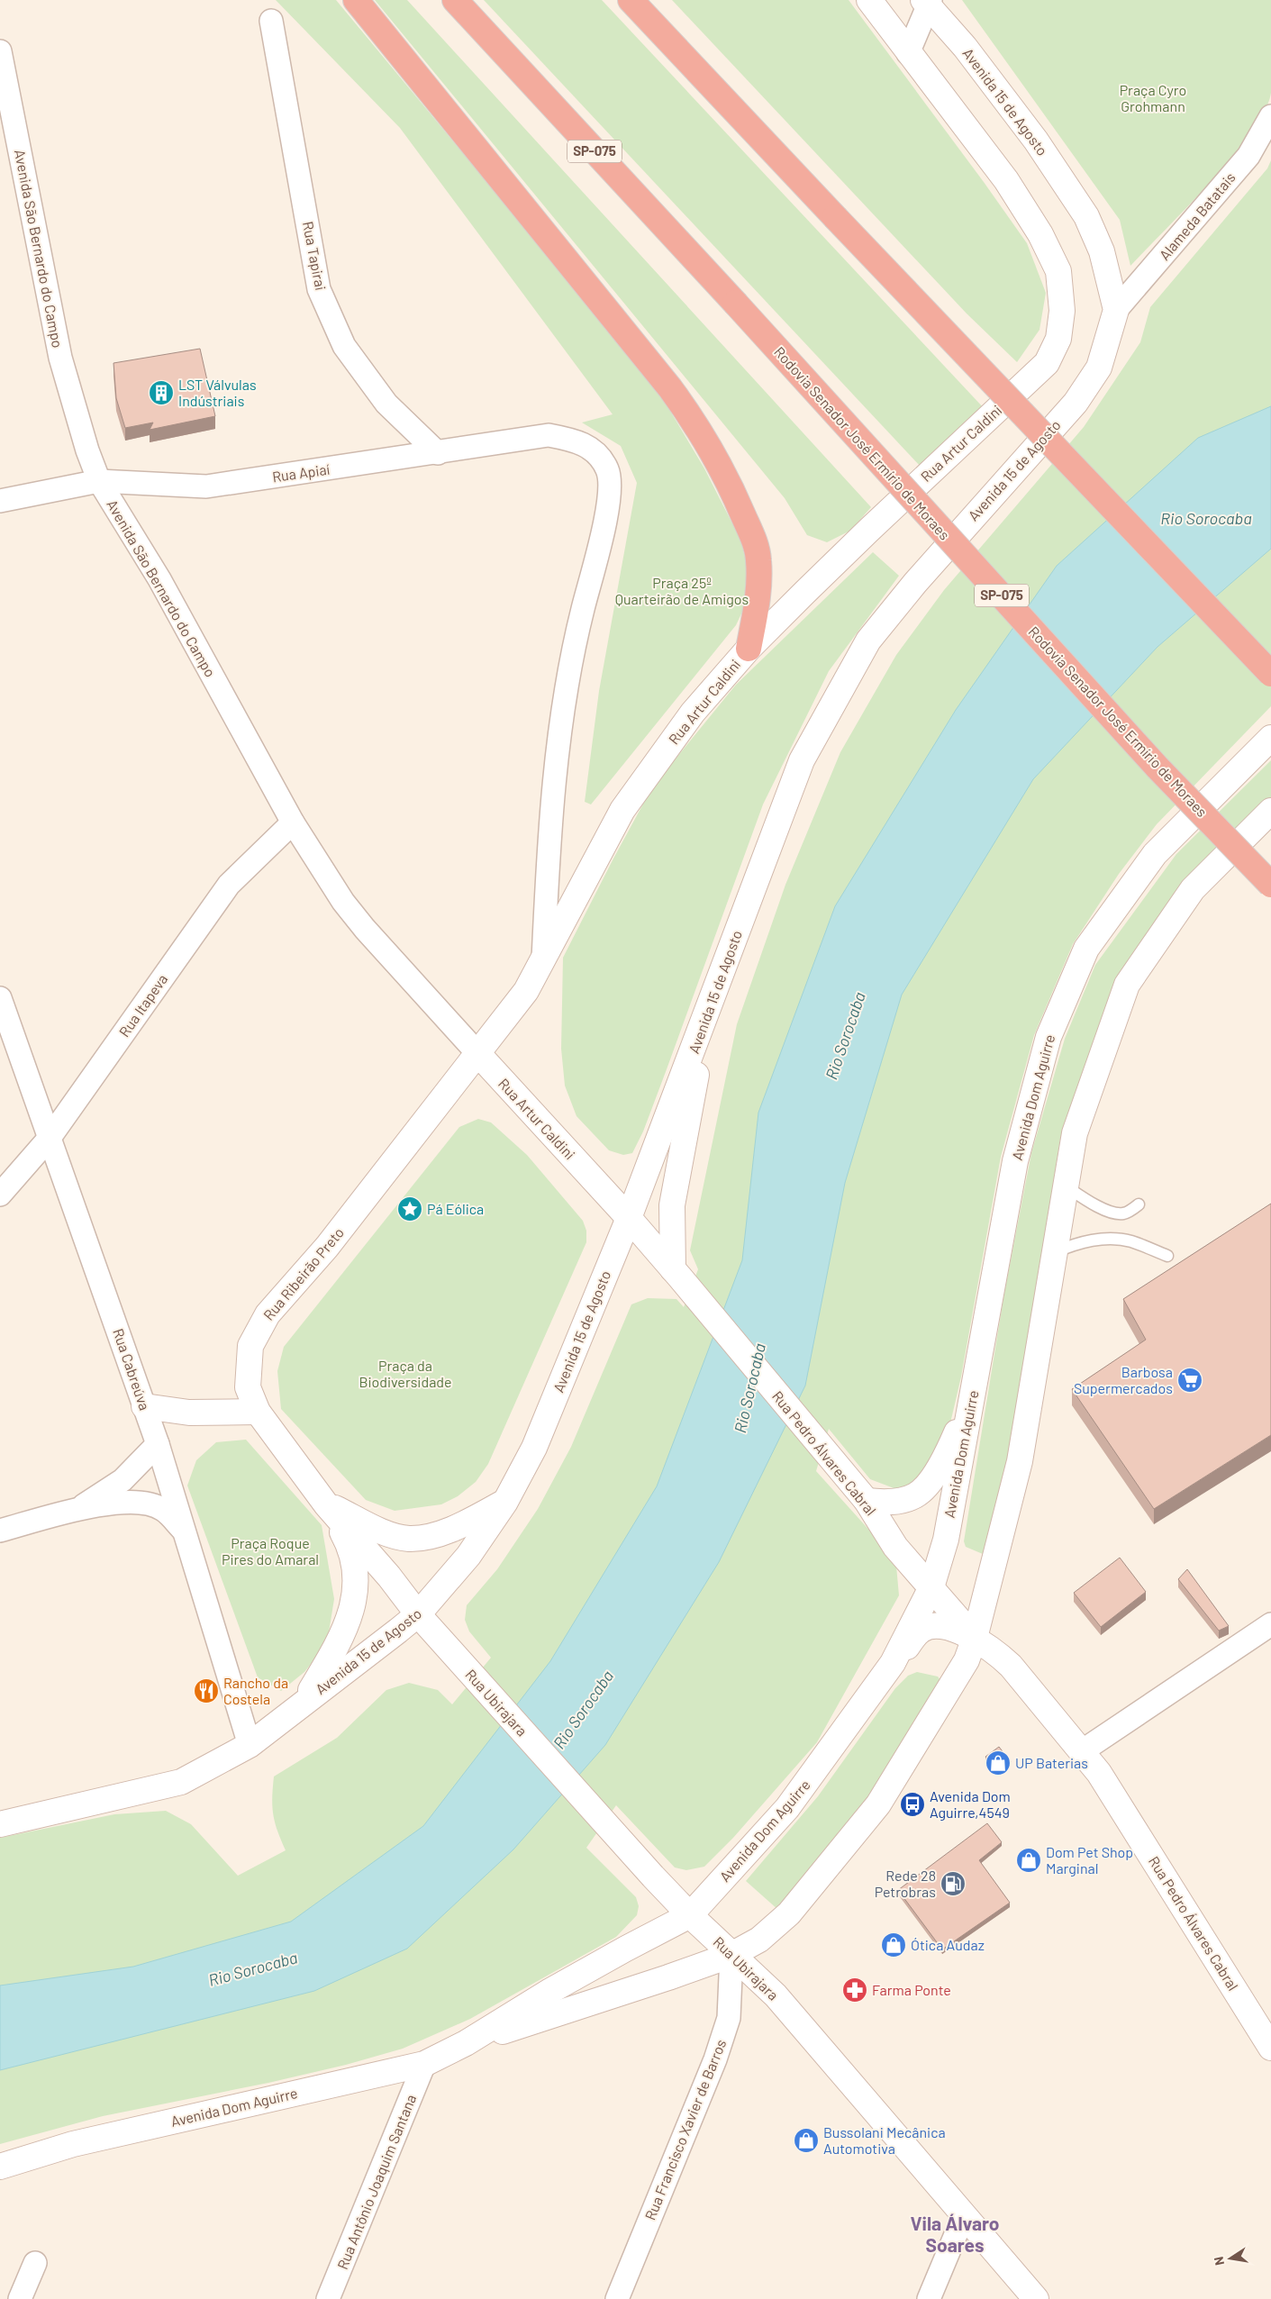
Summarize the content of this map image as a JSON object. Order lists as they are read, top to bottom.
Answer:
{
  "streets": {
    "highway": ["SP-075", "Rodovia Senador José Ermírio de Moraes"],
    "main road": [
      "Avenida 15 de Agosto",
      "Rua Artur Caldini",
      "Avenida Dom Aguirre",
      "Rua Ribeirão Preto",
      "Rua Pedro Álvares Cabral",
      "Rua Ubirajara"
    ],
    "street": [
      "Alameda Batatais",
      "Avenida São Bernardo do Campo",
      "Rua Tapirai",
      "Rua Apiaí",
      "Rua Itapeva",
      "Rua Cabreúva",
      "Rua Francisco Xavier de Barros",
      "Rua Antônio Joaquim Santana"
    ]
  },
  "crossings": [
    ["Avenida 15 de Agosto", "Alameda Batatais"],
    ["Avenida 15 de Agosto", "Rua Artur Caldini"],
    ["Avenida 15 de Agosto", "Rua Ribeirão Preto"],
    ["Avenida 15 de Agosto", "Rua Cabreúva"],
    ["Avenida 15 de Agosto", "Rua Ubirajara"],
    ["Avenida São Bernardo do Campo", "Rua Artur Caldini"],
    ["Avenida São Bernardo do Campo", "Rua Apiaí"],
    ["Avenida São Bernardo do Campo", "Rua Itapeva"],
    ["Avenida São Bernardo do Campo", "Rua Ribeirão Preto"],
    ["Rua Tapirai", "Rua Apiaí"],
    ["Rua Artur Caldini", "Rua Apiaí"],
    ["Rua Artur Caldini", "Rua Ribeirão Preto"],
    ["Rua Artur Caldini", "Rua Pedro Álvares Cabral"],
    ["Rua Itapeva", "Rua Cabreúva"],
    ["Avenida Dom Aguirre", "Rua Pedro Álvares Cabral"],
    ["Avenida Dom Aguirre", "Rua Ubirajara"],
    ["Avenida Dom Aguirre", "Rua Francisco Xavier de Barros"],
    ["Avenida Dom Aguirre", "Rua Antônio Joaquim Santana"],
    ["Rua Ribeirão Preto", "Rua Ubirajara"],
    ["Rua Ubirajara", "Rua Francisco Xavier de Barros"]
  ],
  "districts": ["Vila Álvaro Soares"],
  "water": ["Rio Sorocaba"],
  "parks": [
    "Praça Cyro Grohmann",
    "Praça 25º Quarteirão de Amigos",
    "Praça da Biodiversidade",
    "Praça Roque Pires do Amaral"
  ],
  "places": {
    "building": ["LST Válvulas Indústriais"],
    "place": ["Pá Eólica"],
    "supermarket": ["Barbosa Supermercados"],
    "restaurant": ["Rancho da Costela"],
    "shop": [
      "UP Baterias",
      "Dom Pet Shop Marginal",
      "Ótica Audaz",
      "Bussolani Mecânica Automotiva"
    ],
    "bus stop": ["Avenida Dom Aguirre,4549"],
    "fuel station": ["Rede 28 Petrobras"],
    "pharmacy": ["Farma Ponte"]
  },
  "north": "left"
}
